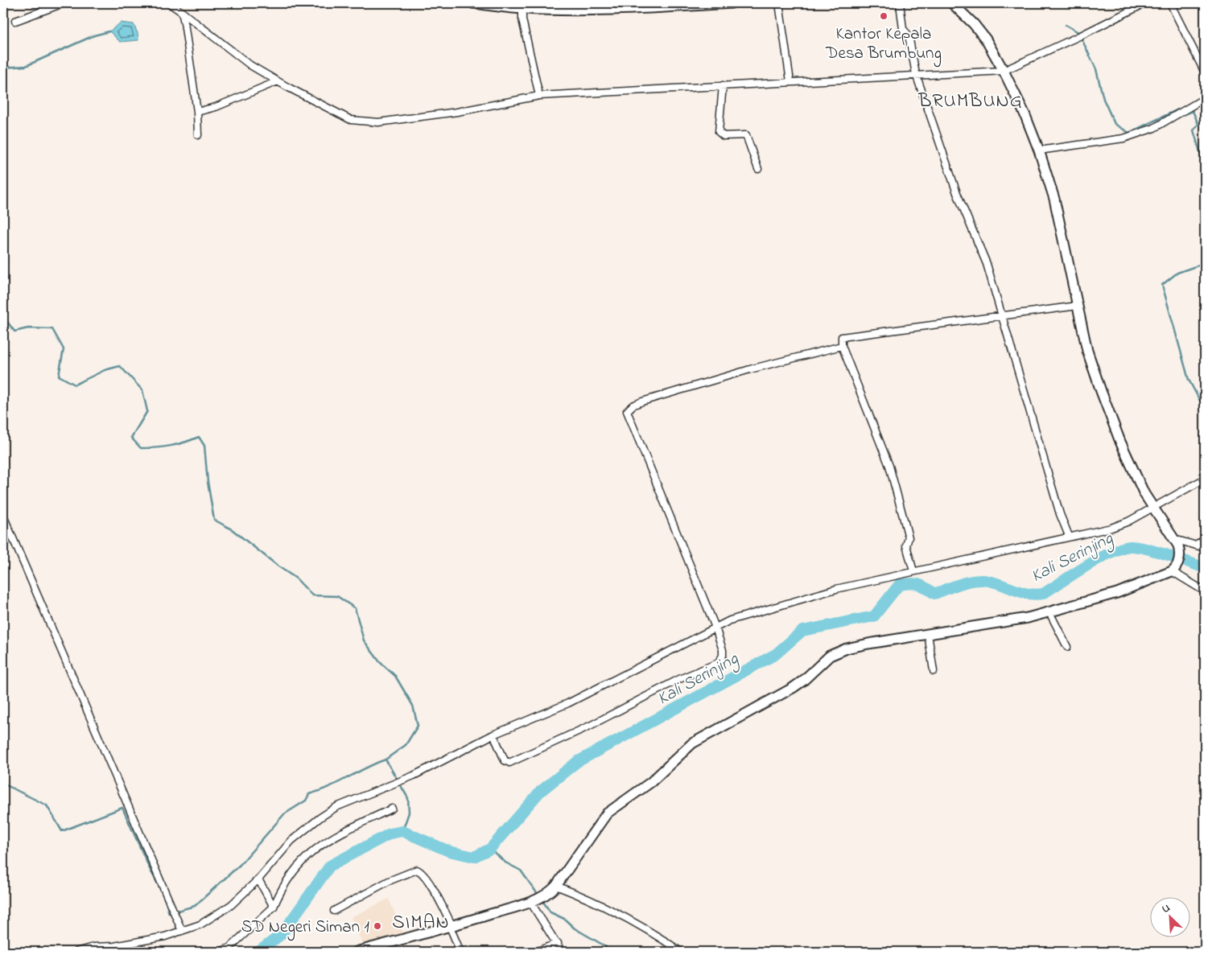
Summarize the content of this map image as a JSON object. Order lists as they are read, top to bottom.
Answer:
{
  "districts": ["BRUMBUNG", "SIMAN"],
  "water": ["Kali Serinjing"],
  "places": ["Kantor Kepala Desa Brumbung", "SD Negeri Siman 1"],
  "north": "top left"
}
